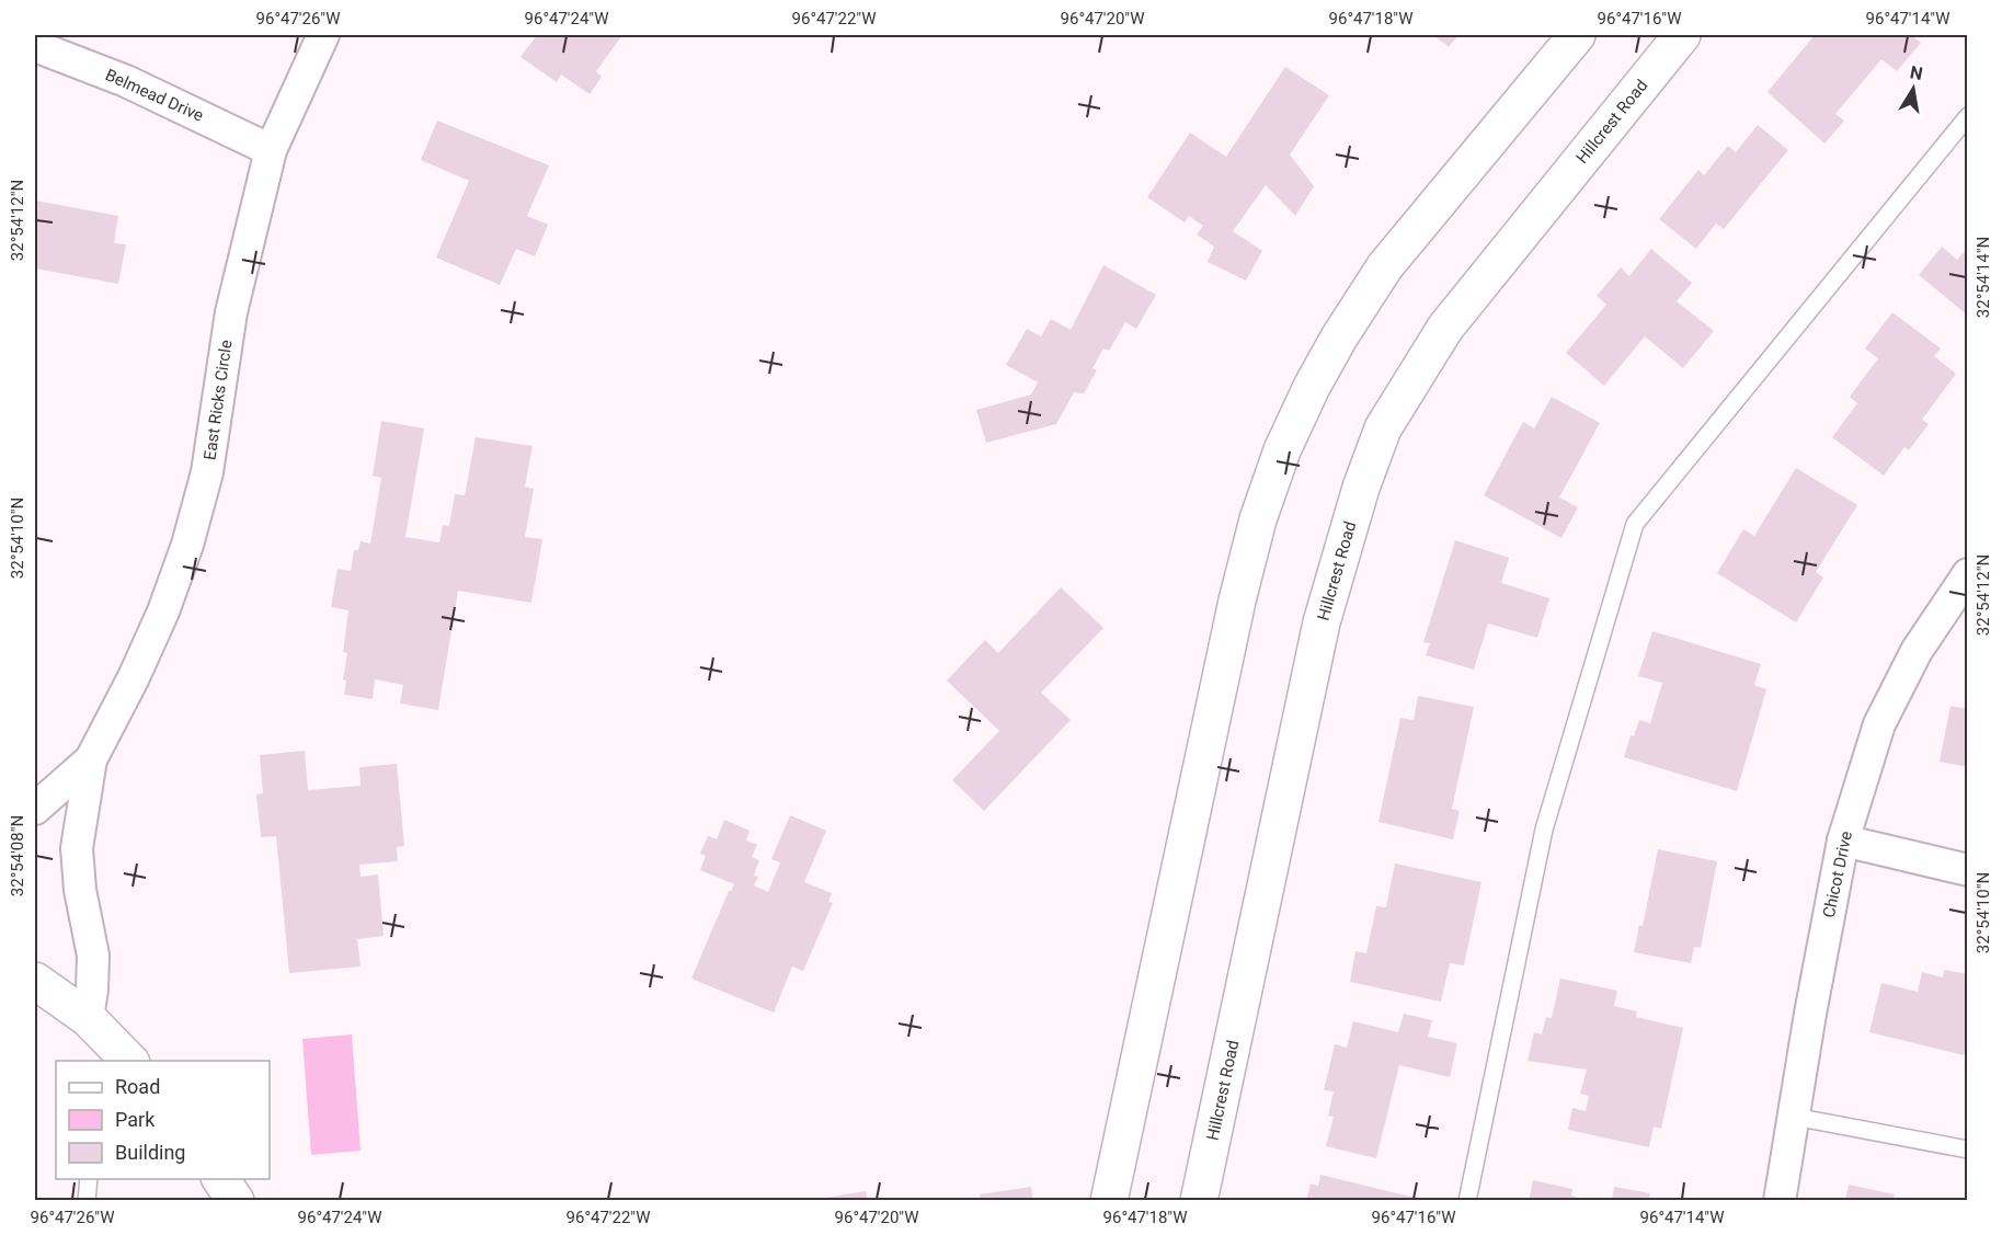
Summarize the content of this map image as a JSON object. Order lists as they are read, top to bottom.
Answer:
{
  "streets": {
    "main road": ["Hillcrest Road"],
    "street": ["Belmead Drive", "East Ricks Circle", "Chicot Drive"]
  },
  "crossings": [
    ["Belmead Drive", "East Ricks Circle"]
  ],
  "legend": ["Road", "Park", "Building"],
  "north": "top",
  "coordinates": [
    "96°47'26\"W",
    "96°47'24\"W",
    "96°47'22\"W",
    "96°47'20\"W",
    "96°47'18\"W",
    "96°47'16\"W",
    "96°47'14\"W",
    "32°54'12\"N",
    "32°54'14\"N",
    "32°54'10\"N",
    "32°54'08\"N"
  ]
}
